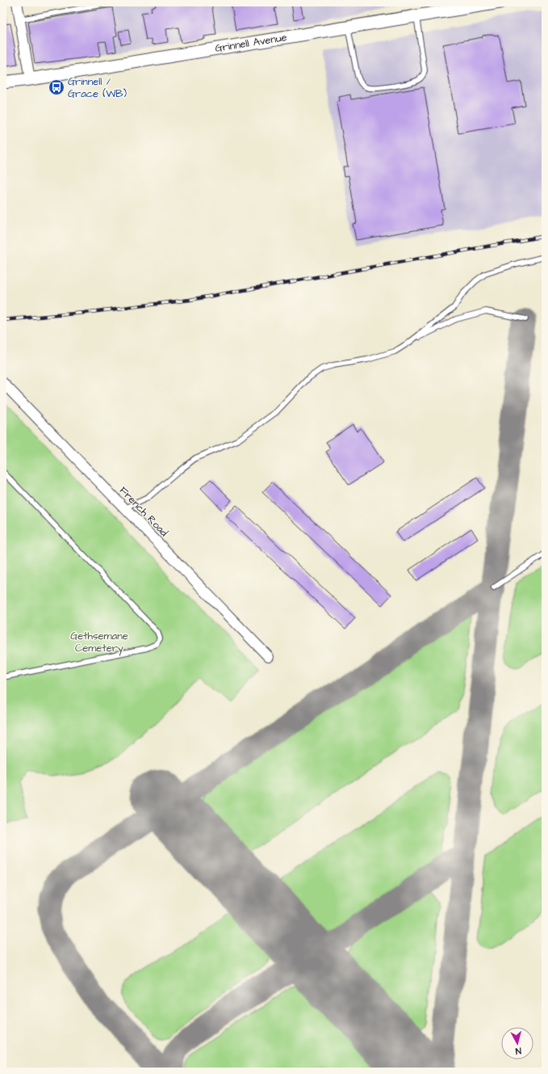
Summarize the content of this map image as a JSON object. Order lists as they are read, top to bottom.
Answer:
{
  "streets": {
    "street": ["Grinnell Avenue", "French Road"]
  },
  "parks": ["Gethsemane Cemetery"],
  "places": {
    "bus stop": ["Grinnell / Grace (WB)"]
  },
  "north": "bottom"
}
